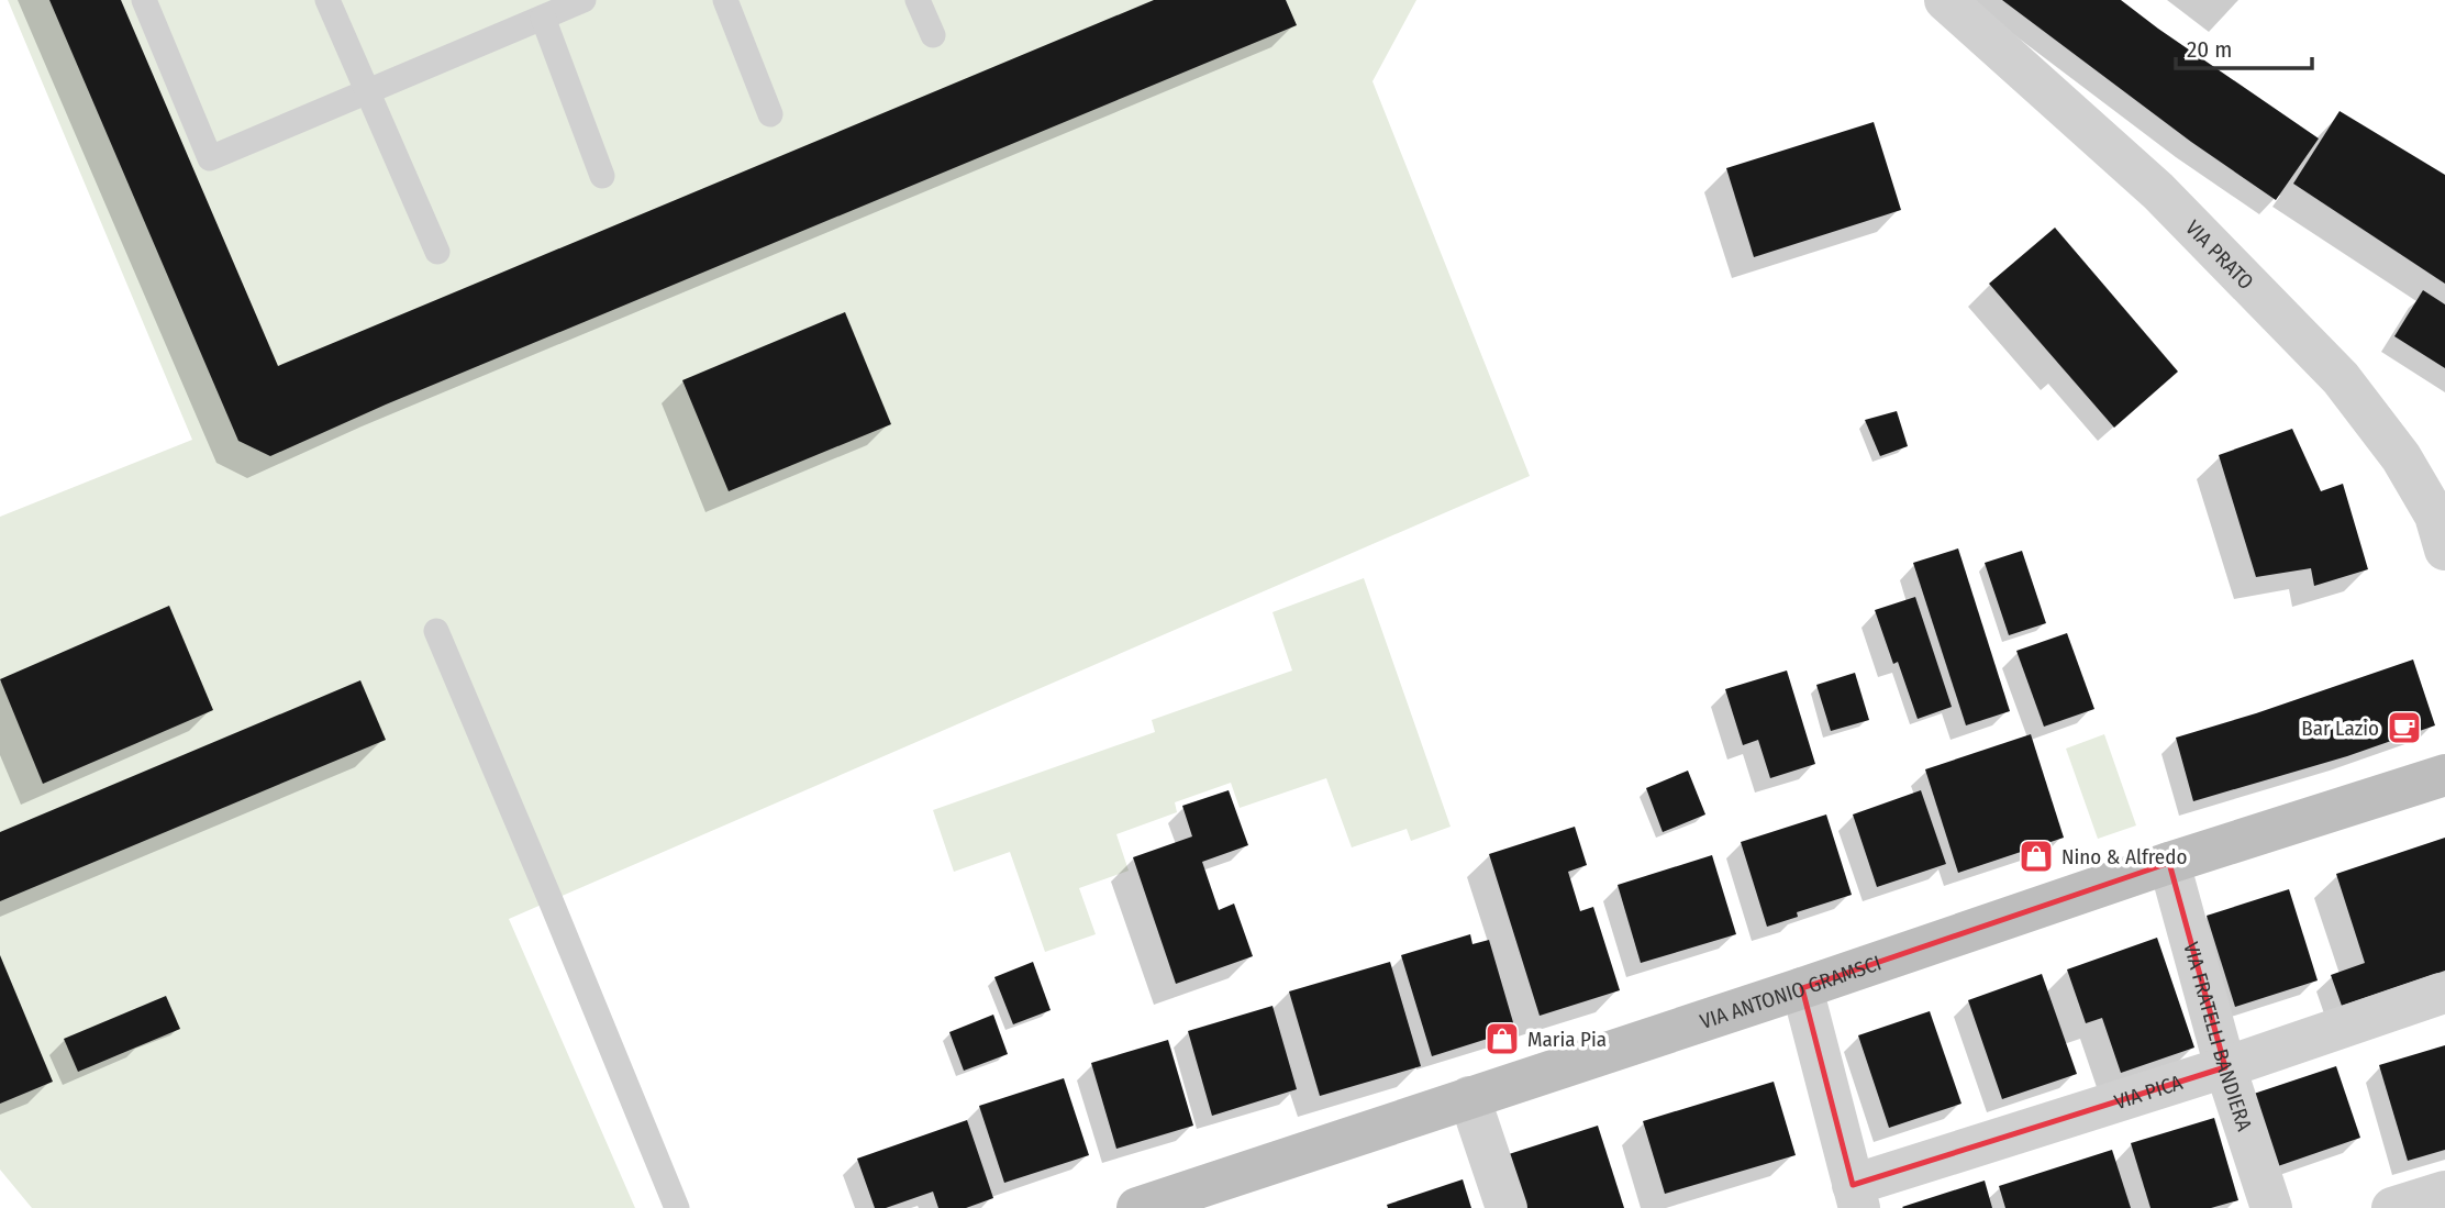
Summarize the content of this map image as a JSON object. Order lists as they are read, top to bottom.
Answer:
{
  "streets": {
    "street": [
      "VIA PRATO",
      "VIA ANTONIO GRAMSCI",
      "VIA FRATELLI BANDIERA",
      "VIA PICA"
    ]
  },
  "crossings": [
    ["VIA ANTONIO GRAMSCI", "VIA FRATELLI BANDIERA"],
    ["VIA ANTONIO GRAMSCI", "VIA PICA"],
    ["VIA FRATELLI BANDIERA", "VIA PICA"]
  ],
  "places": {
    "cafe": ["Bar Lazio"],
    "shop": ["Nino & Alfredo", "Maria Pia"]
  },
  "scale_bar": "20 m"
}
